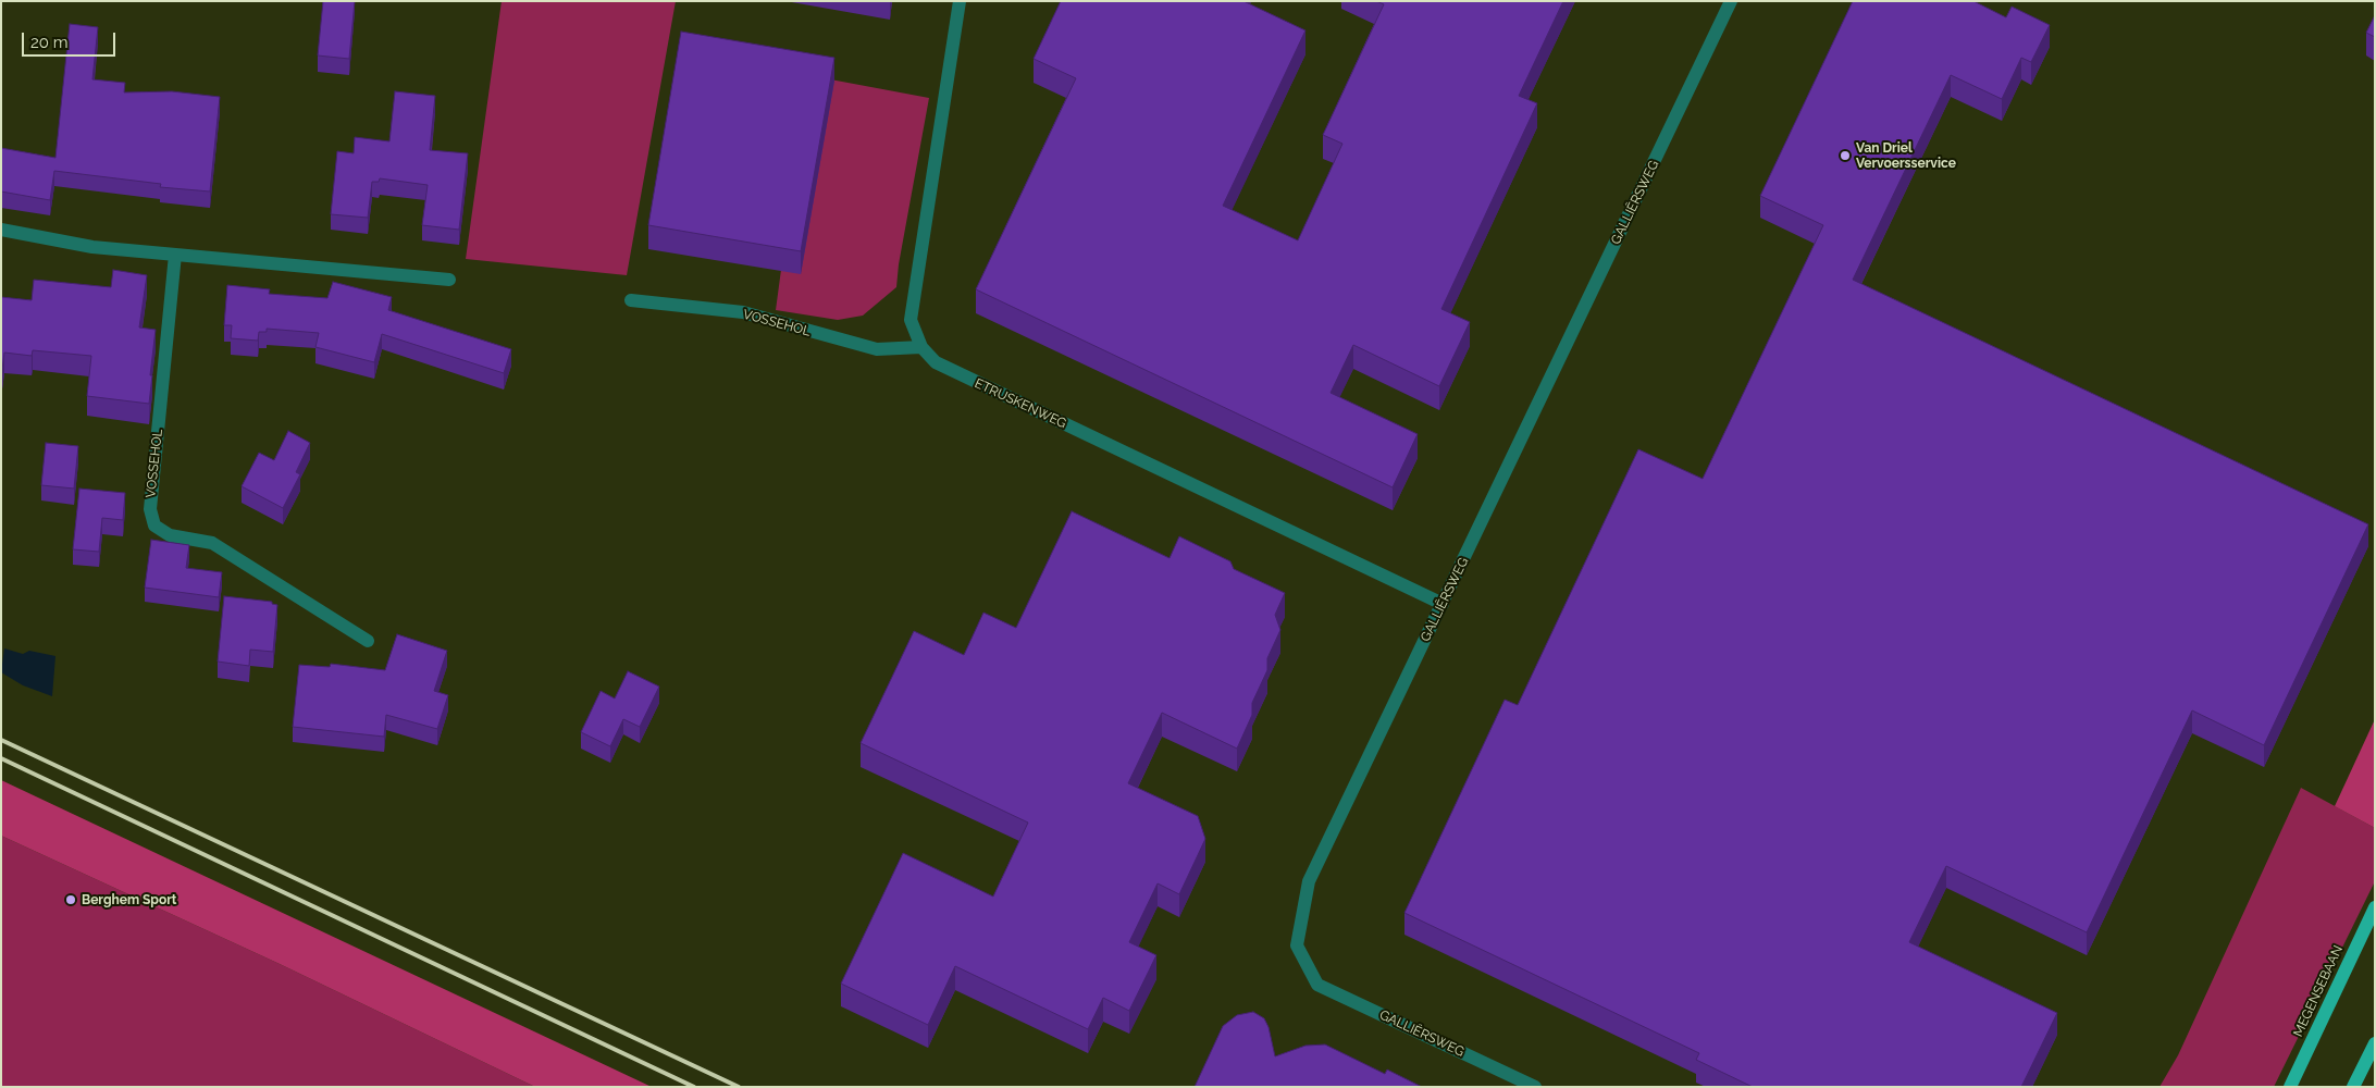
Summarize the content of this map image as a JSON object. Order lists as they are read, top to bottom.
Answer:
{
  "streets": {
    "main road": ["MEGENSEBAAN"],
    "street": ["GALLIËRSWEG", "VOSSEHOL", "ETRUSKENWEG"]
  },
  "crossings": [
    ["GALLIËRSWEG", "ETRUSKENWEG"],
    ["VOSSEHOL", "ETRUSKENWEG"]
  ],
  "places": ["Van Driel Vervoersservice", "Berghem Sport"],
  "scale_bar": "20 m"
}
